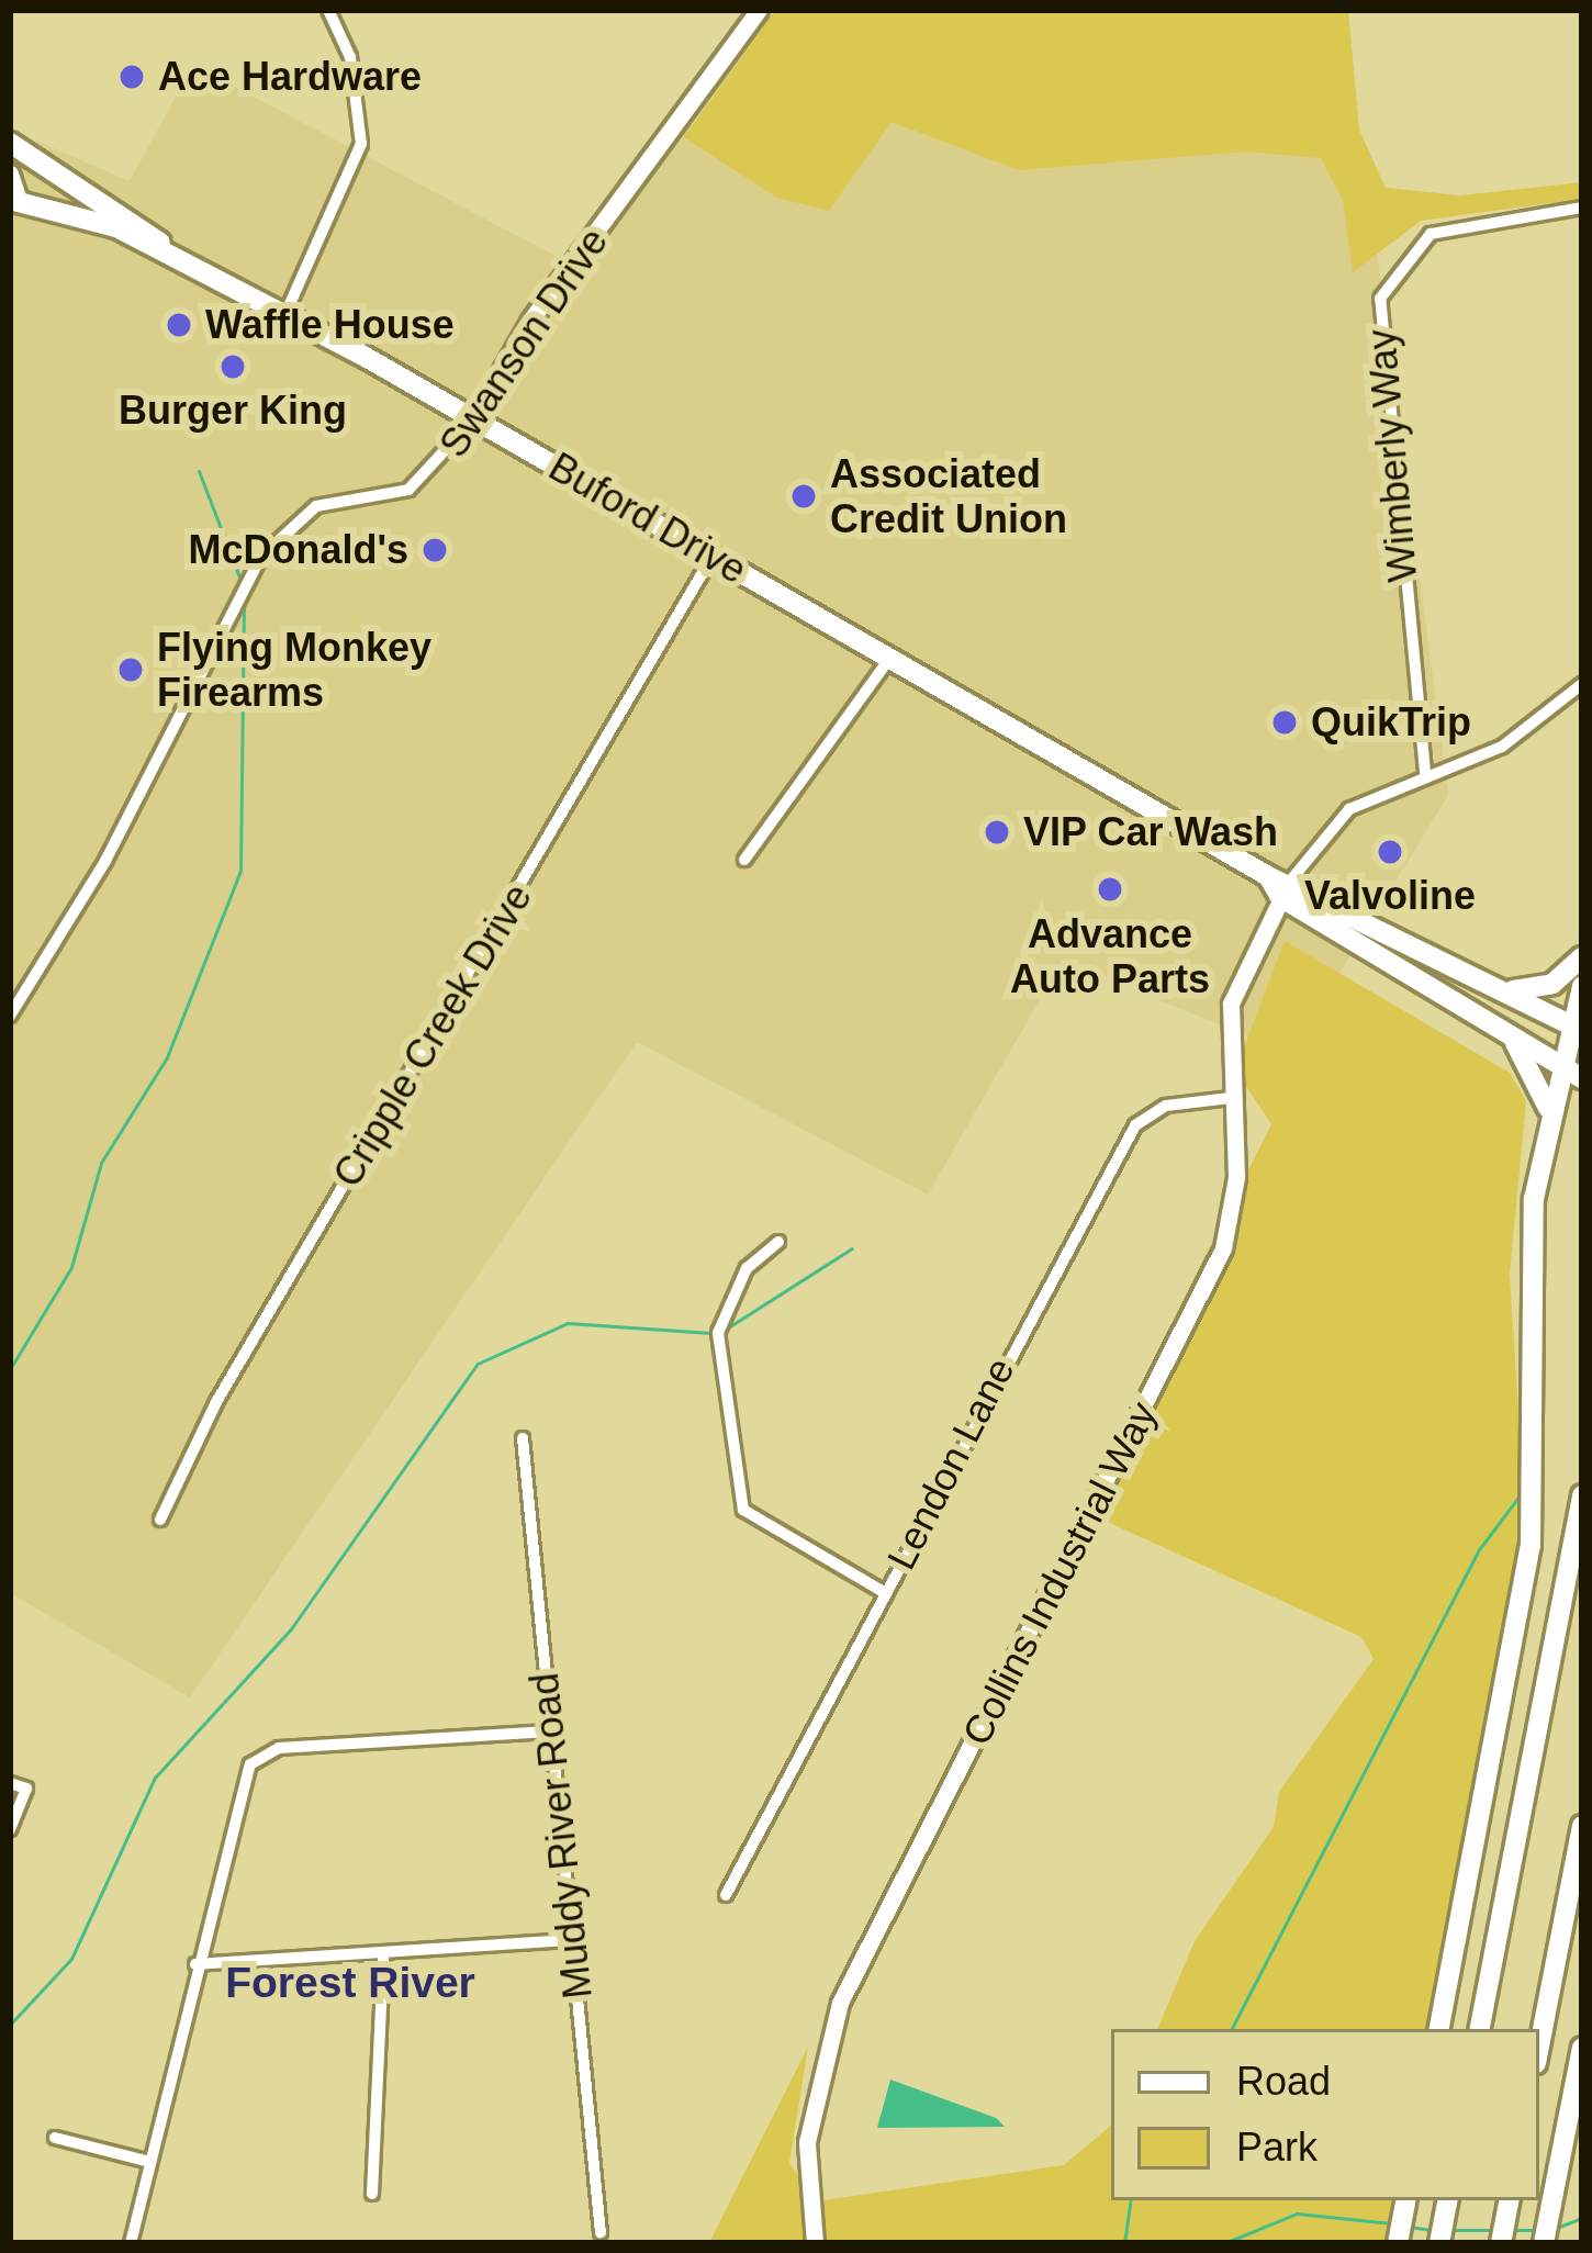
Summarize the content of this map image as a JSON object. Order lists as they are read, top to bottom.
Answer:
{
  "streets": {
    "highway": ["Buford Drive"],
    "street": [
      "Swanson Drive",
      "Wimberly Way",
      "Cripple Creek Drive",
      "Lendon Lane",
      "Collins Industrial Way",
      "Muddy River Road"
    ]
  },
  "crossings": [
    ["Swanson Drive", "Buford Drive"],
    ["Buford Drive", "Cripple Creek Drive"],
    ["Buford Drive", "Collins Industrial Way"],
    ["Lendon Lane", "Collins Industrial Way"]
  ],
  "districts": ["Forest River"],
  "places": [
    "Ace Hardware",
    "Waffle House",
    "Burger King",
    "Associated Credit Union",
    "McDonald's",
    "Flying Monkey Firearms",
    "QuikTrip",
    "VIP Car Wash",
    "Valvoline",
    "Advance Auto Parts"
  ],
  "legend": ["Road", "Park"]
}
